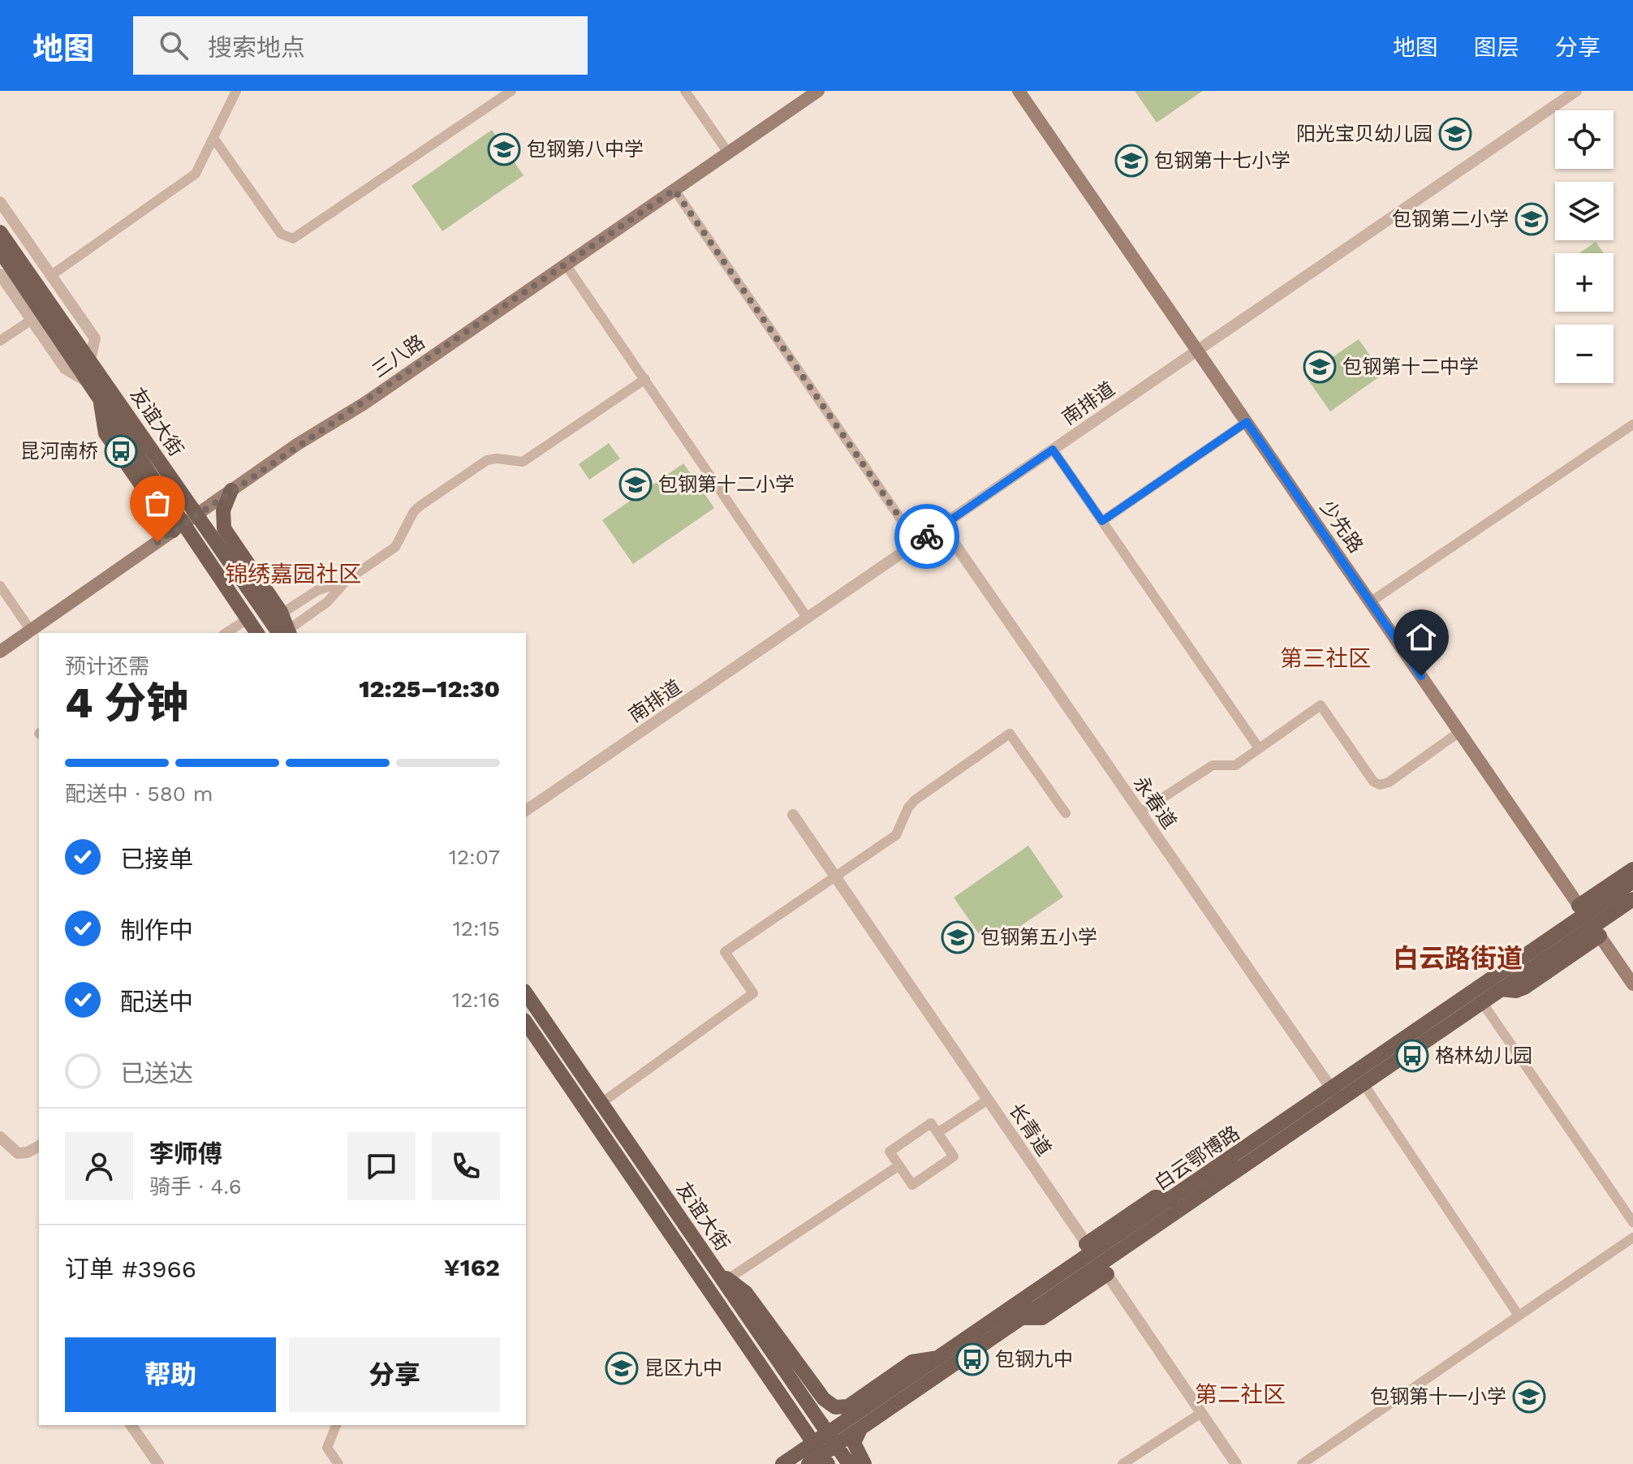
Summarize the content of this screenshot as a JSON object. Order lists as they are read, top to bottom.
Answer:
{
  "streets": {
    "main road": [
      "三八路",
      "友谊大街",
      "少先路",
      "白云鄂博路"
    ],
    "street": ["南排道", "永春道", "长青道"]
  },
  "crossings": [
    ["三八路", "友谊大街"],
    ["南排道", "少先路"],
    ["南排道", "永春道"],
    ["友谊大街", "白云鄂博路"],
    ["少先路", "白云鄂博路"],
    ["永春道", "白云鄂博路"],
    ["长青道", "白云鄂博路"]
  ],
  "districts": [
    "锦绣嘉园社区",
    "第三社区",
    "白云路街道",
    "第二社区"
  ],
  "places": {
    "school or university": [
      "阳光宝贝幼儿园",
      "包钢第八中学",
      "包钢第十七小学",
      "包钢第二小学",
      "包钢第十二中学",
      "包钢第十二小学",
      "包钢第五小学",
      "昆区九中",
      "包钢第十一小学"
    ],
    "bus stop": ["昆河南桥", "格林幼儿园", "包钢九中"]
  },
  "page": {
    "header": "地图",
    "search": "搜索地点",
    "nav": ["地图", "图层", "分享"],
    "map_buttons": ["+", "−"],
    "heading": ["4 分钟", "预计还需", "12:25–12:30"],
    "panel": [
      "李师傅",
      "骑手 · 4.6",
      "订单 #3966",
      "¥162"
    ],
    "bar": "配送中 · 580 m",
    "list": [
      ["已接单", "12:07"],
      ["制作中", "12:15"],
      ["配送中", "12:16"],
      "已送达"
    ],
    "buttons": ["帮助", "分享"]
  }
}
